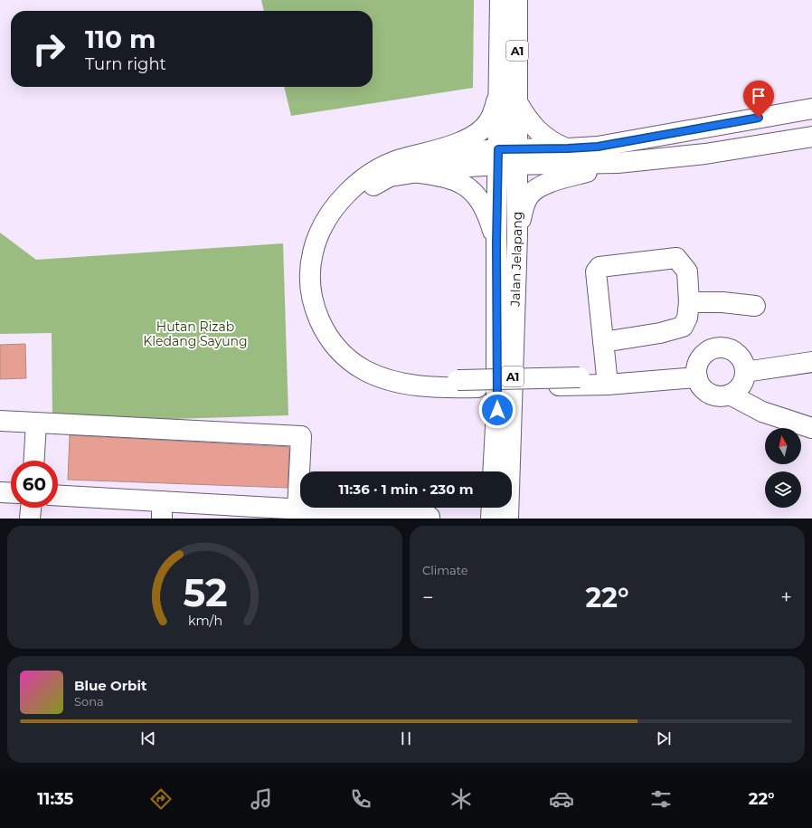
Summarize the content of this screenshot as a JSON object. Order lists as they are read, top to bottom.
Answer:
{
  "streets": {
    "main road": ["A1", "Jalan Jelapang"]
  },
  "parks": ["Hutan Rizab Kledang Sayung"],
  "north": "top",
  "page": {
    "turn": ["110 m", "Turn right"],
    "limit": "60",
    "trip": "11:36 · 1 min · 230 m",
    "tile": "Climate",
    "heat": ["−", "22°", "+"],
    "song": ["Blue Orbit", "Sona"],
    "tabs": ["11:35", "22°"],
    "gauge": ["52", "km/h"]
  }
}
